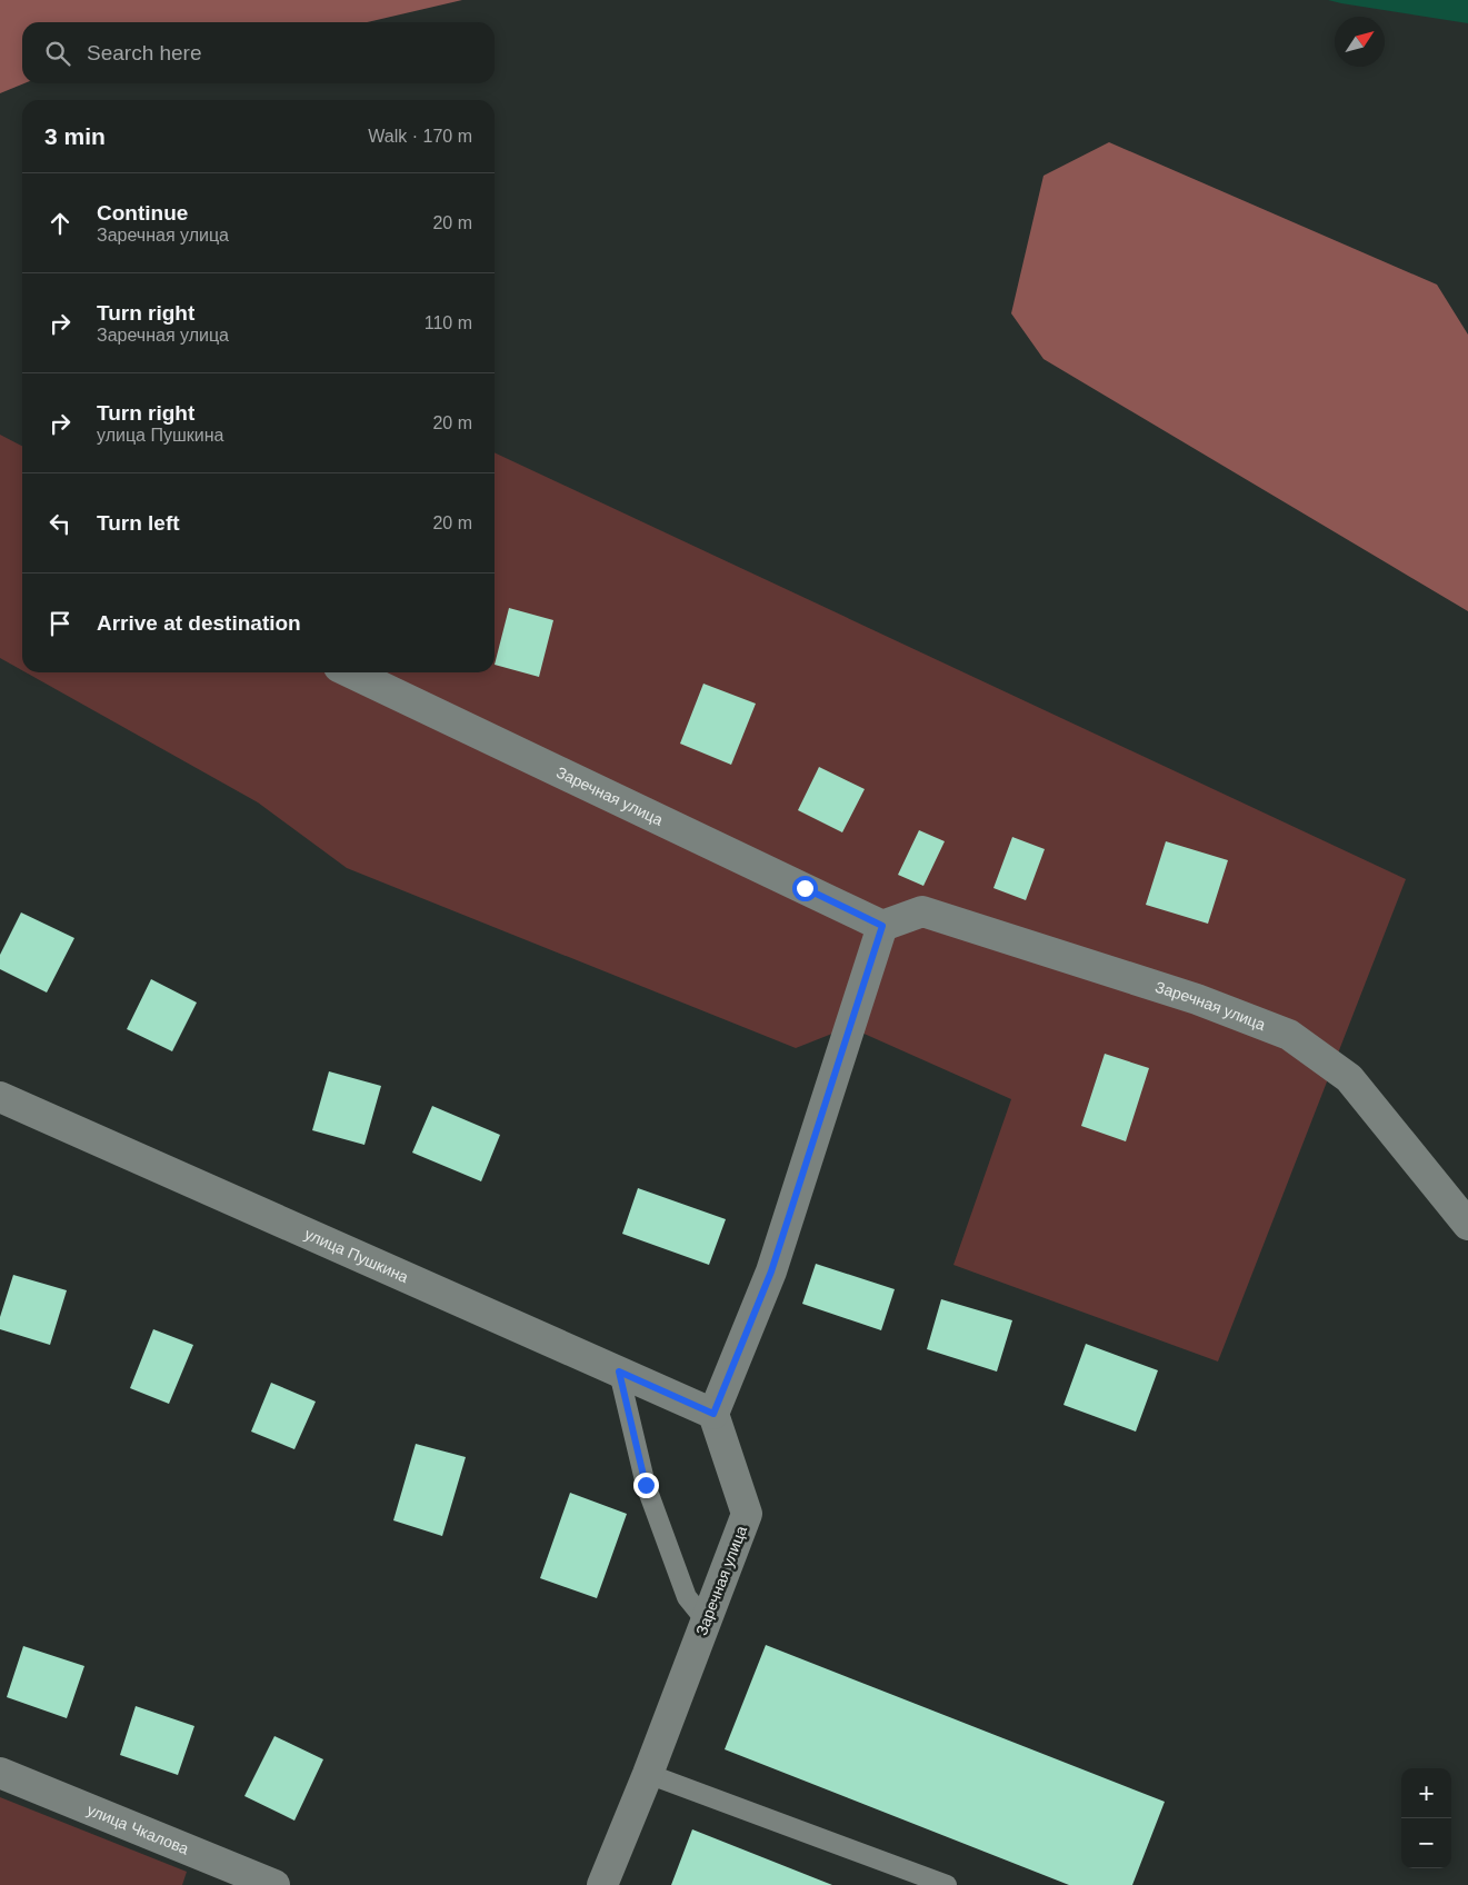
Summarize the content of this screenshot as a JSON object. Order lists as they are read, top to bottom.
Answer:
{
  "streets": {
    "street": ["Заречная улица", "улица Пушкина", "улица Чкалова"]
  },
  "crossings": [
    ["Заречная улица", "улица Пушкина"]
  ],
  "north": "top right",
  "page": {
    "search": "Search here",
    "heading": ["3 min", "Walk · 170 m"],
    "list": [
      ["Continue", "Заречная улица", "20 m"],
      ["Turn right", "Заречная улица", "110 m"],
      ["Turn right", "улица Пушкина", "20 m"],
      ["Turn left", "20 m"],
      "Arrive at destination"
    ],
    "map_buttons": ["+", "−"]
  }
}
